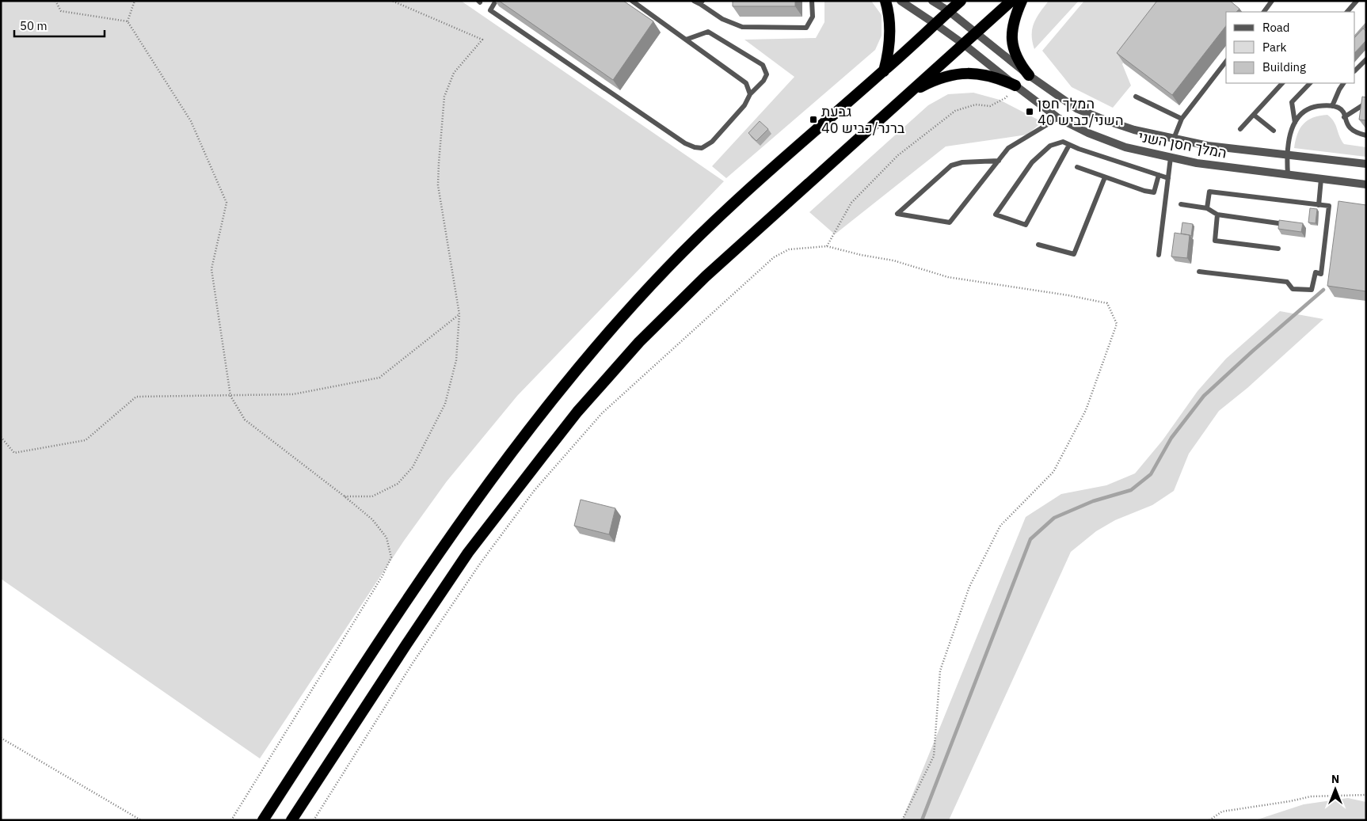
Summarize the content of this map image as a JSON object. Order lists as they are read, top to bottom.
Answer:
{
  "streets": {
    "street": ["המלך חסן השני"]
  },
  "places": {
    "transit": ["המלך חסן השני/כביש 40", "גבעת ברנר/כביש 40"]
  },
  "legend": ["Road", "Park", "Building"],
  "scale_bar": "50 m",
  "north": "top"
}
